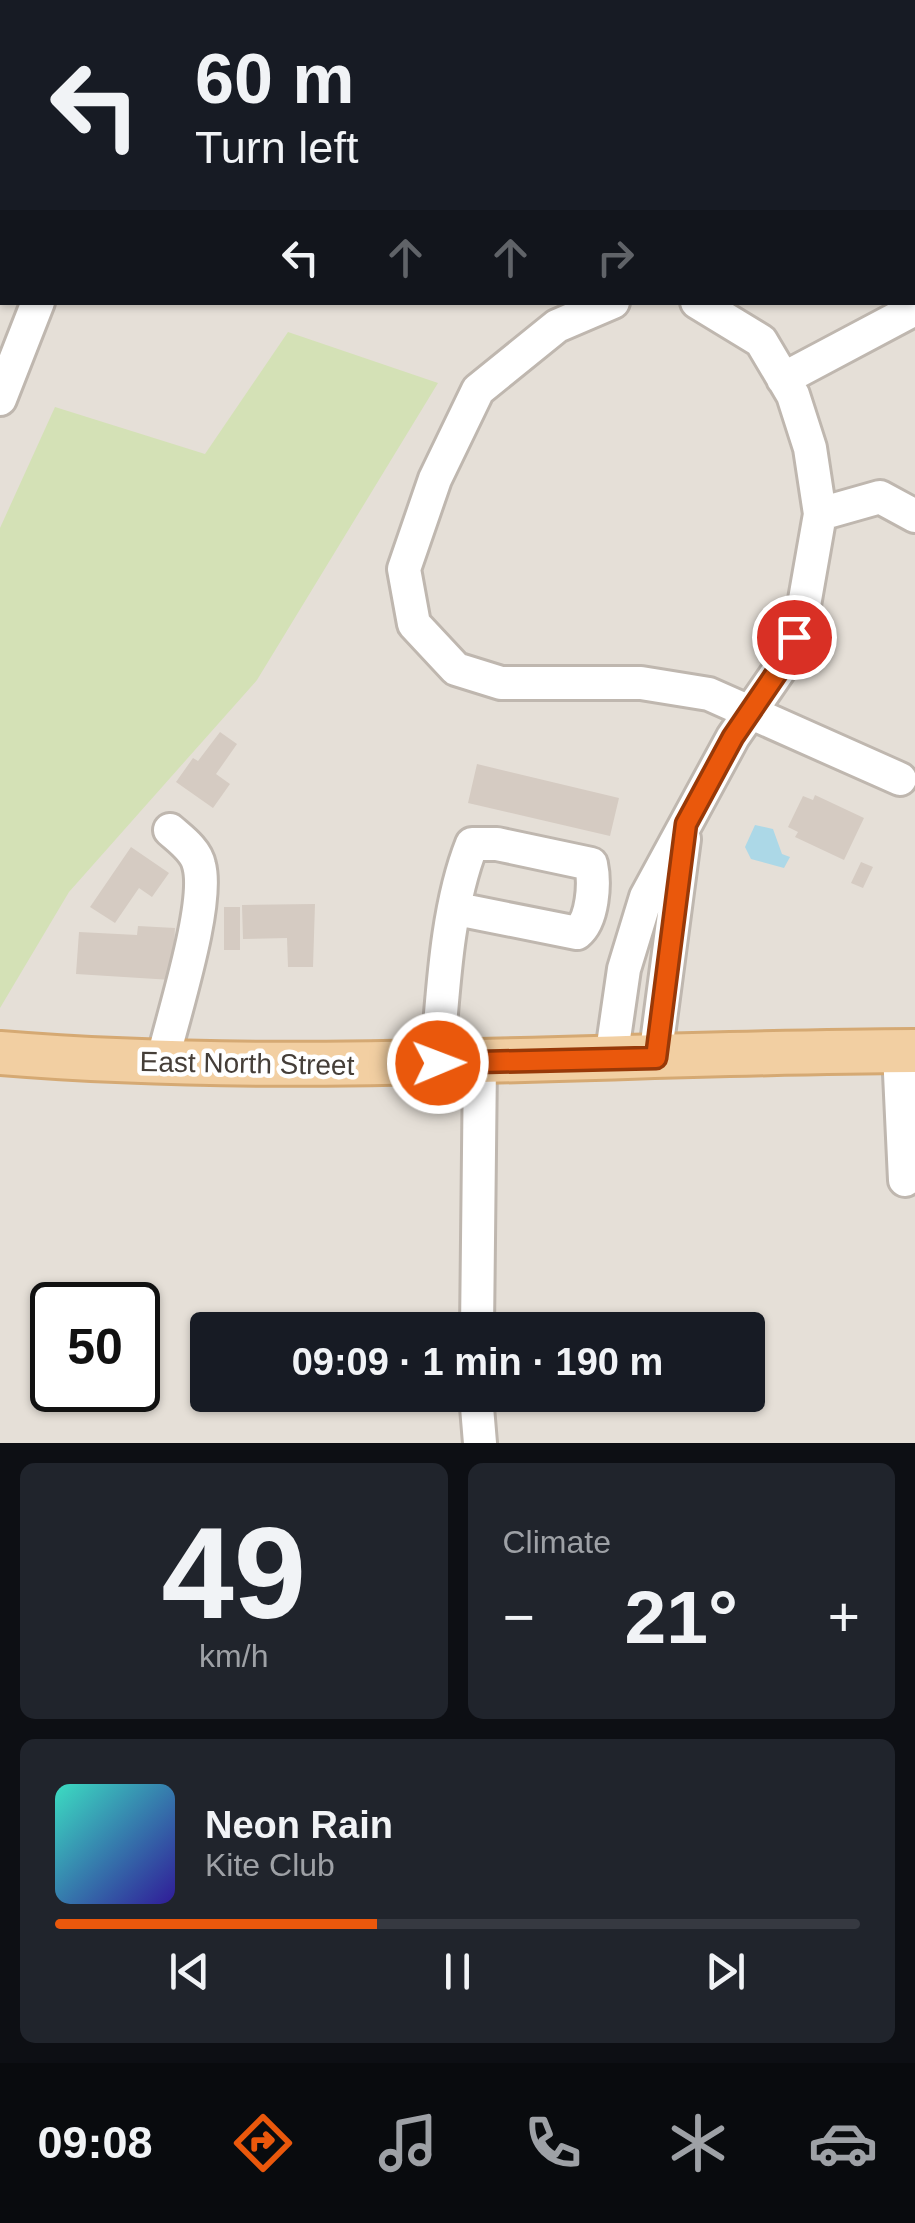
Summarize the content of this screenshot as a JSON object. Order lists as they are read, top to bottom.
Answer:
{
  "streets": {
    "main road": ["East North Street"]
  },
  "page": {
    "turn": ["60 m", "Turn left"],
    "limit": "50",
    "trip": "09:09 · 1 min · 190 m",
    "tile": [
      ["49", "km/h"],
      "Climate"
    ],
    "heat": ["−", "21°", "+"],
    "song": ["Neon Rain", "Kite Club"],
    "tabs": "09:08"
  }
}
